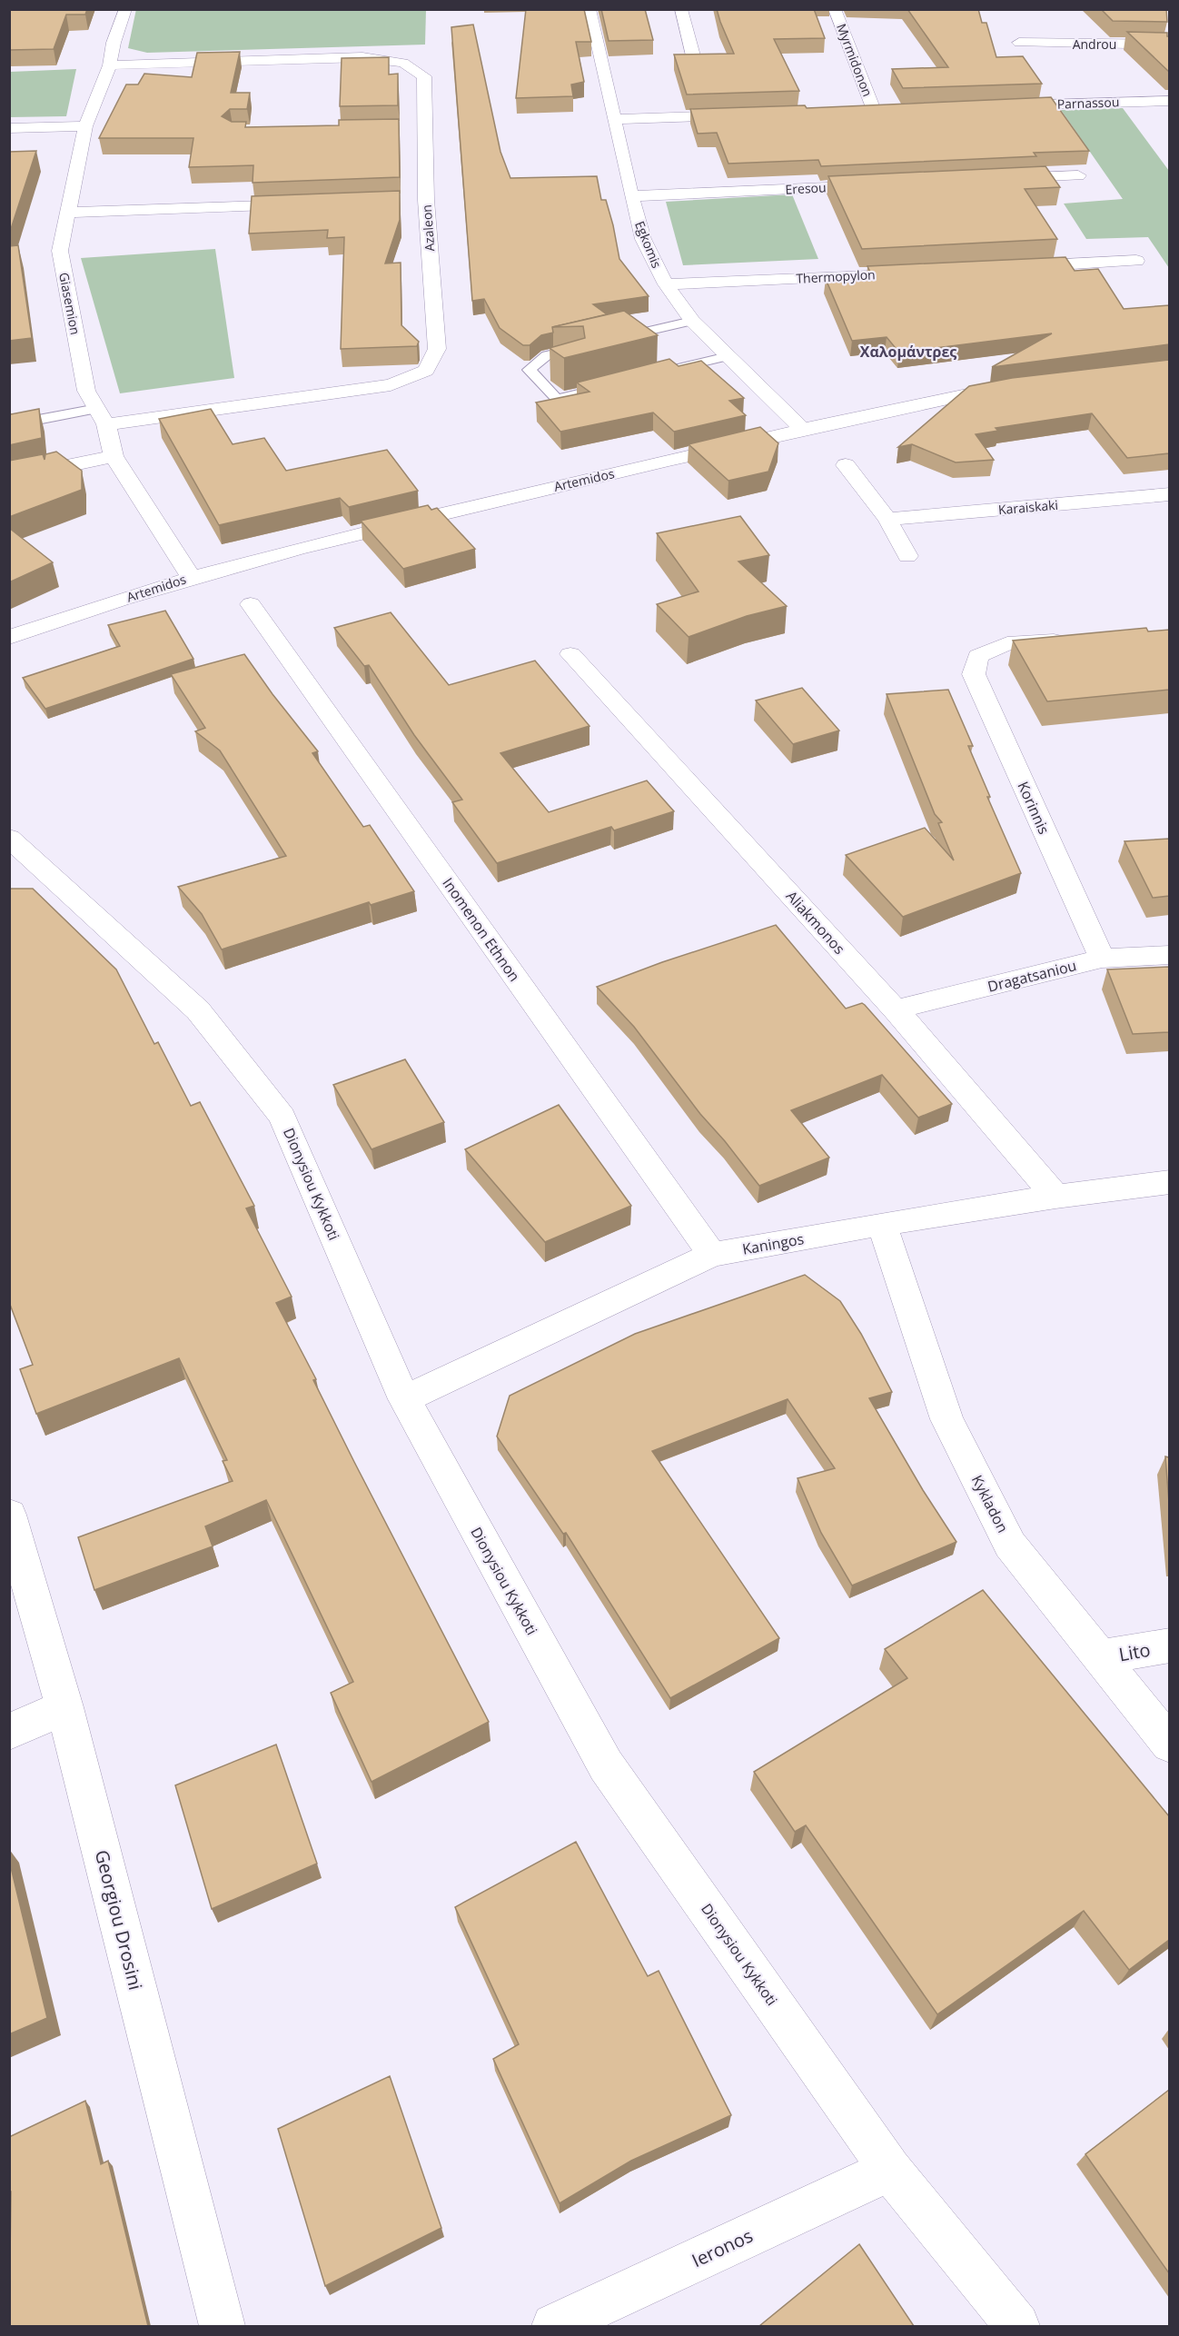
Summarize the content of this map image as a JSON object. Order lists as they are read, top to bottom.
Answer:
{
  "streets": {
    "street": [
      "Androu",
      "Myrmidonon",
      "Parnassou",
      "Eresou",
      "Azaleon",
      "Egkomis",
      "Thermopylon",
      "Giasemion",
      "Artemidos",
      "Karaiskaki",
      "Korinnis",
      "Aliakmonos",
      "Inomenon Ethnon",
      "Dragatsaniou",
      "Dionysiou Kykkoti",
      "Kaningos",
      "Kykladon",
      "Lito",
      "Georgiou Drosini",
      "Ieronos"
    ]
  },
  "crossings": [
    ["Eresou", "Egkomis"],
    ["Azaleon", "Giasemion"],
    ["Egkomis", "Thermopylon"],
    ["Egkomis", "Artemidos"],
    ["Giasemion", "Artemidos"],
    ["Korinnis", "Dragatsaniou"],
    ["Aliakmonos", "Dragatsaniou"],
    ["Aliakmonos", "Kaningos"],
    ["Inomenon Ethnon", "Kaningos"],
    ["Dionysiou Kykkoti", "Kaningos"],
    ["Dionysiou Kykkoti", "Ieronos"],
    ["Kaningos", "Kykladon"],
    ["Kykladon", "Lito"]
  ],
  "districts": ["Χαλομάντρες"]
}
